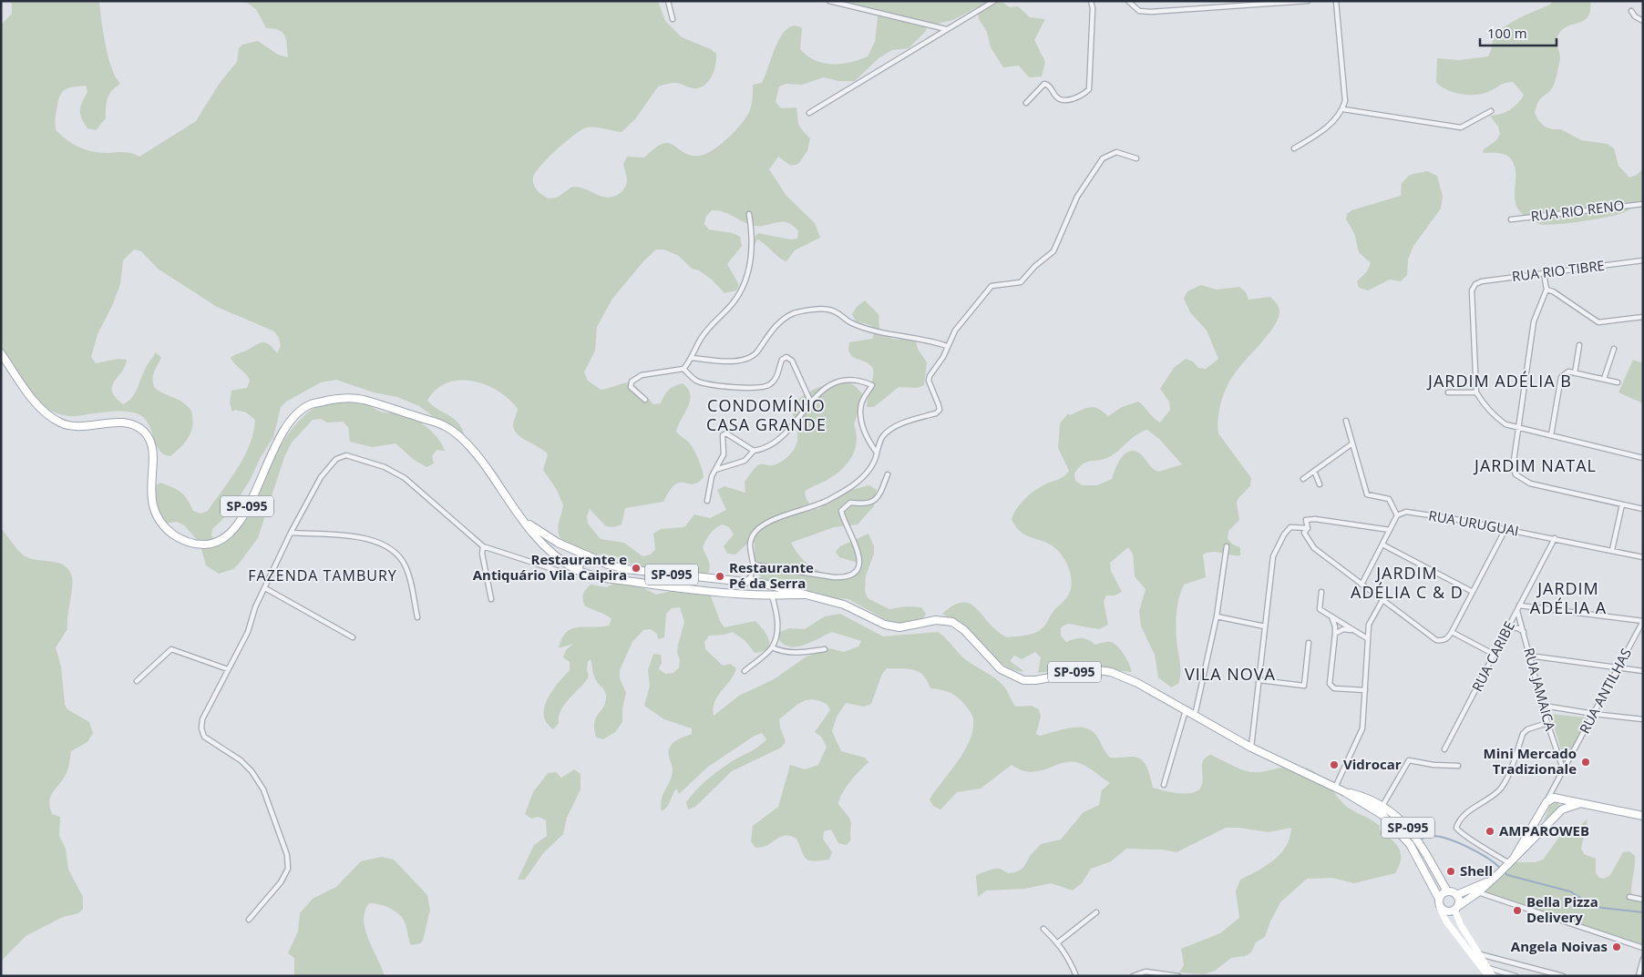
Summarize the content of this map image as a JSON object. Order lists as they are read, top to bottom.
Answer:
{
  "streets": {
    "main road": ["SP-095"],
    "street": [
      "RUA RIO RENO",
      "RUA RIO TIBRE",
      "RUA URUGUAI",
      "RUA CARIBE",
      "RUA JAMAICA",
      "RUA ANTILHAS"
    ]
  },
  "crossings": [
    ["RUA URUGUAI", "RUA CARIBE"],
    ["RUA CARIBE", "RUA JAMAICA"],
    ["RUA JAMAICA", "RUA ANTILHAS"]
  ],
  "districts": [
    "JARDIM ADÉLIA B",
    "CONDOMÍNIO CASA GRANDE",
    "JARDIM NATAL",
    "JARDIM ADÉLIA C & D",
    "FAZENDA TAMBURY",
    "JARDIM ADÉLIA A",
    "VILA NOVA"
  ],
  "places": [
    "Restaurante e Antiquário Vila Caipira",
    "Restaurante Pé da Serra",
    "Mini Mercado Tradizionale",
    "Vidrocar",
    "AMPAROWEB",
    "Shell",
    "Bella Pizza Delivery",
    "Angela Noivas"
  ],
  "scale_bar": "100 m"
}
